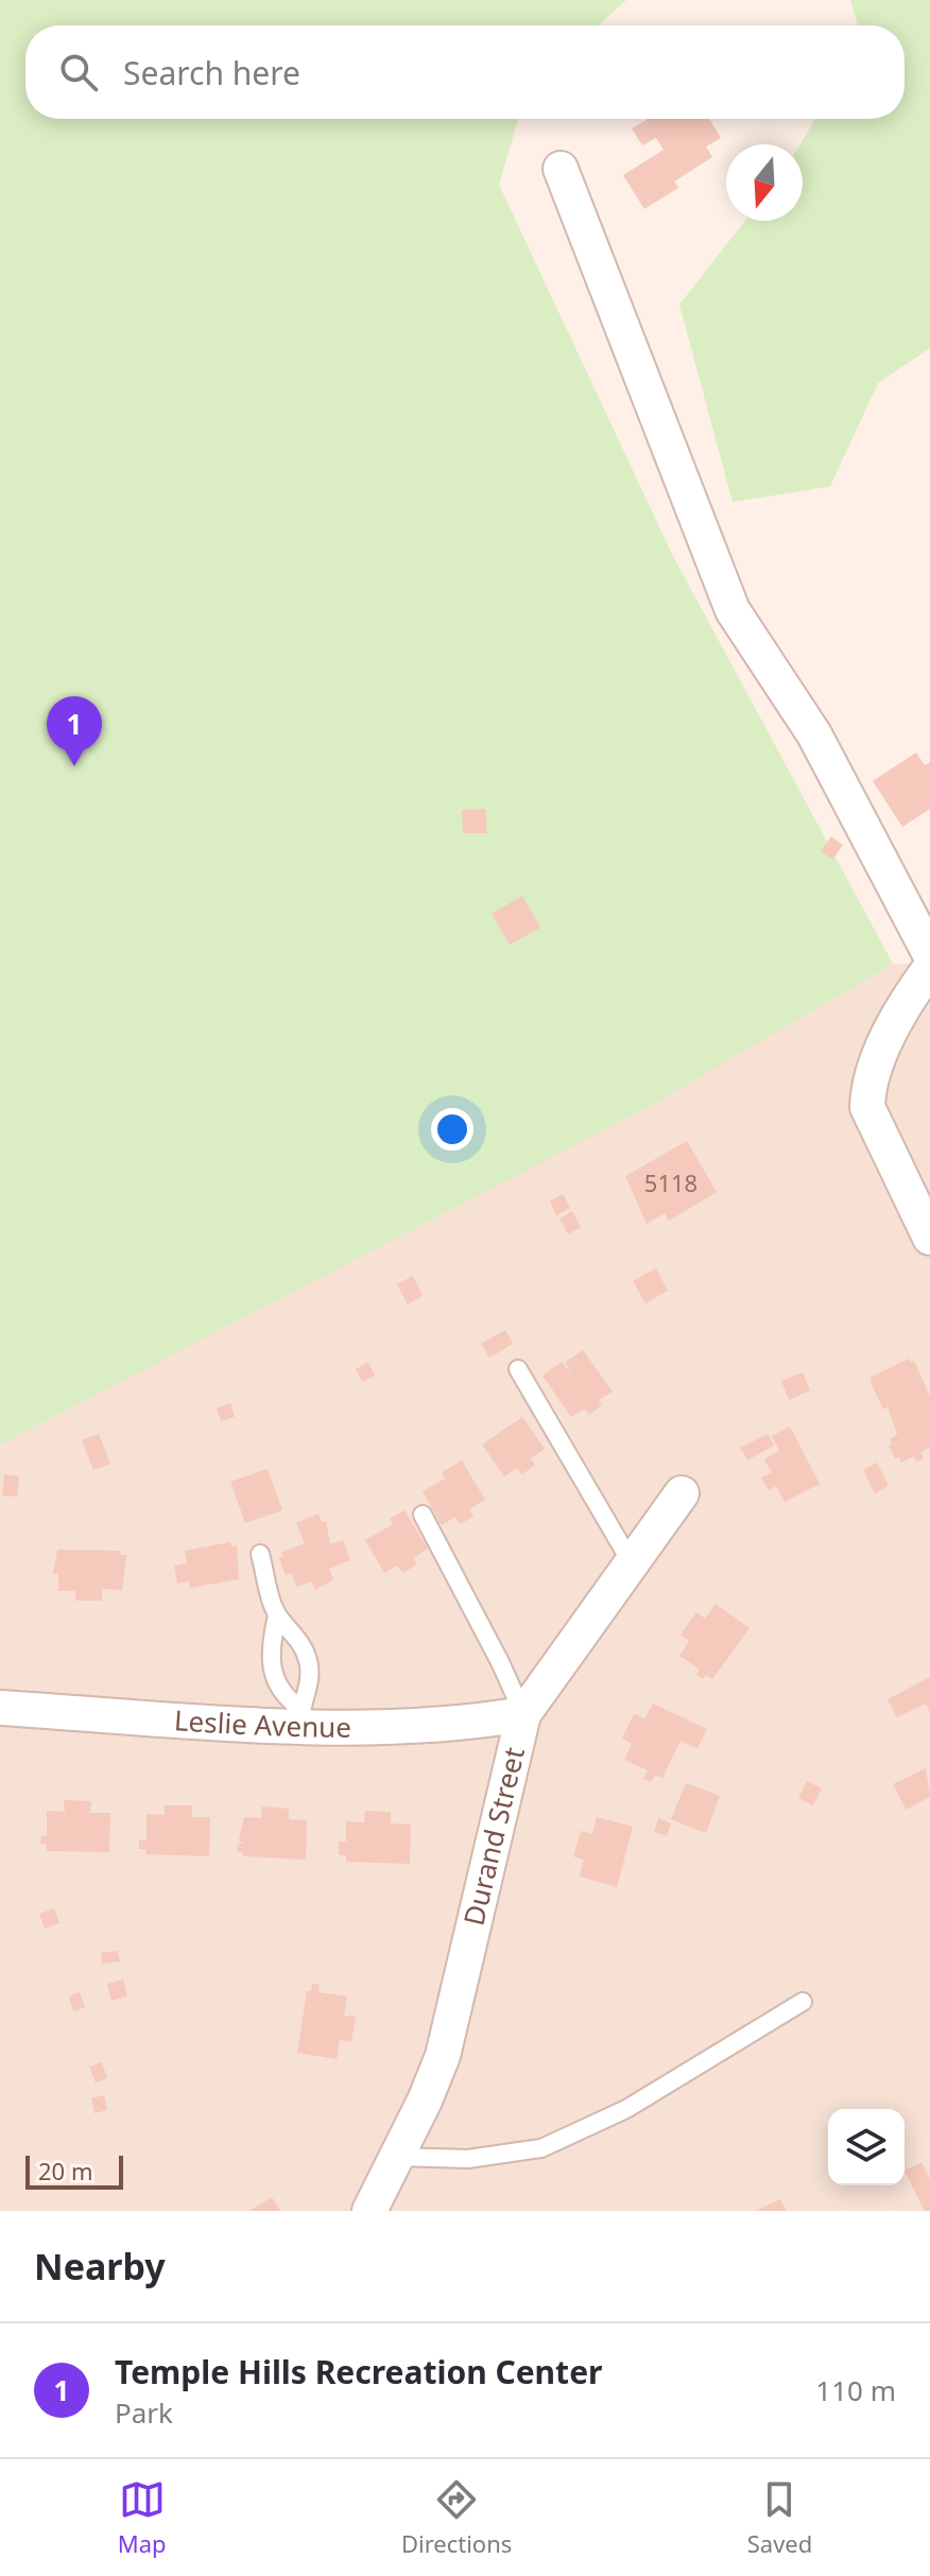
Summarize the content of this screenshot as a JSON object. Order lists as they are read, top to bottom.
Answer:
{
  "streets": {
    "street": ["Leslie Avenue", "Durand Street"]
  },
  "crossings": [
    ["Leslie Avenue", "Durand Street"]
  ],
  "house_numbers": ["5118"],
  "scale_bar": "20 m",
  "north": "bottom",
  "page": {
    "search": "Search here",
    "pins": "1",
    "scale": "20 m",
    "heading": "Nearby",
    "list": [
      {
        "mark": "1",
        "name": "Temple Hills Recreation Center",
        "note": "Park",
        "value": "110 m"
      }
    ],
    "nav": ["Map", "Directions", "Saved"]
  }
}
